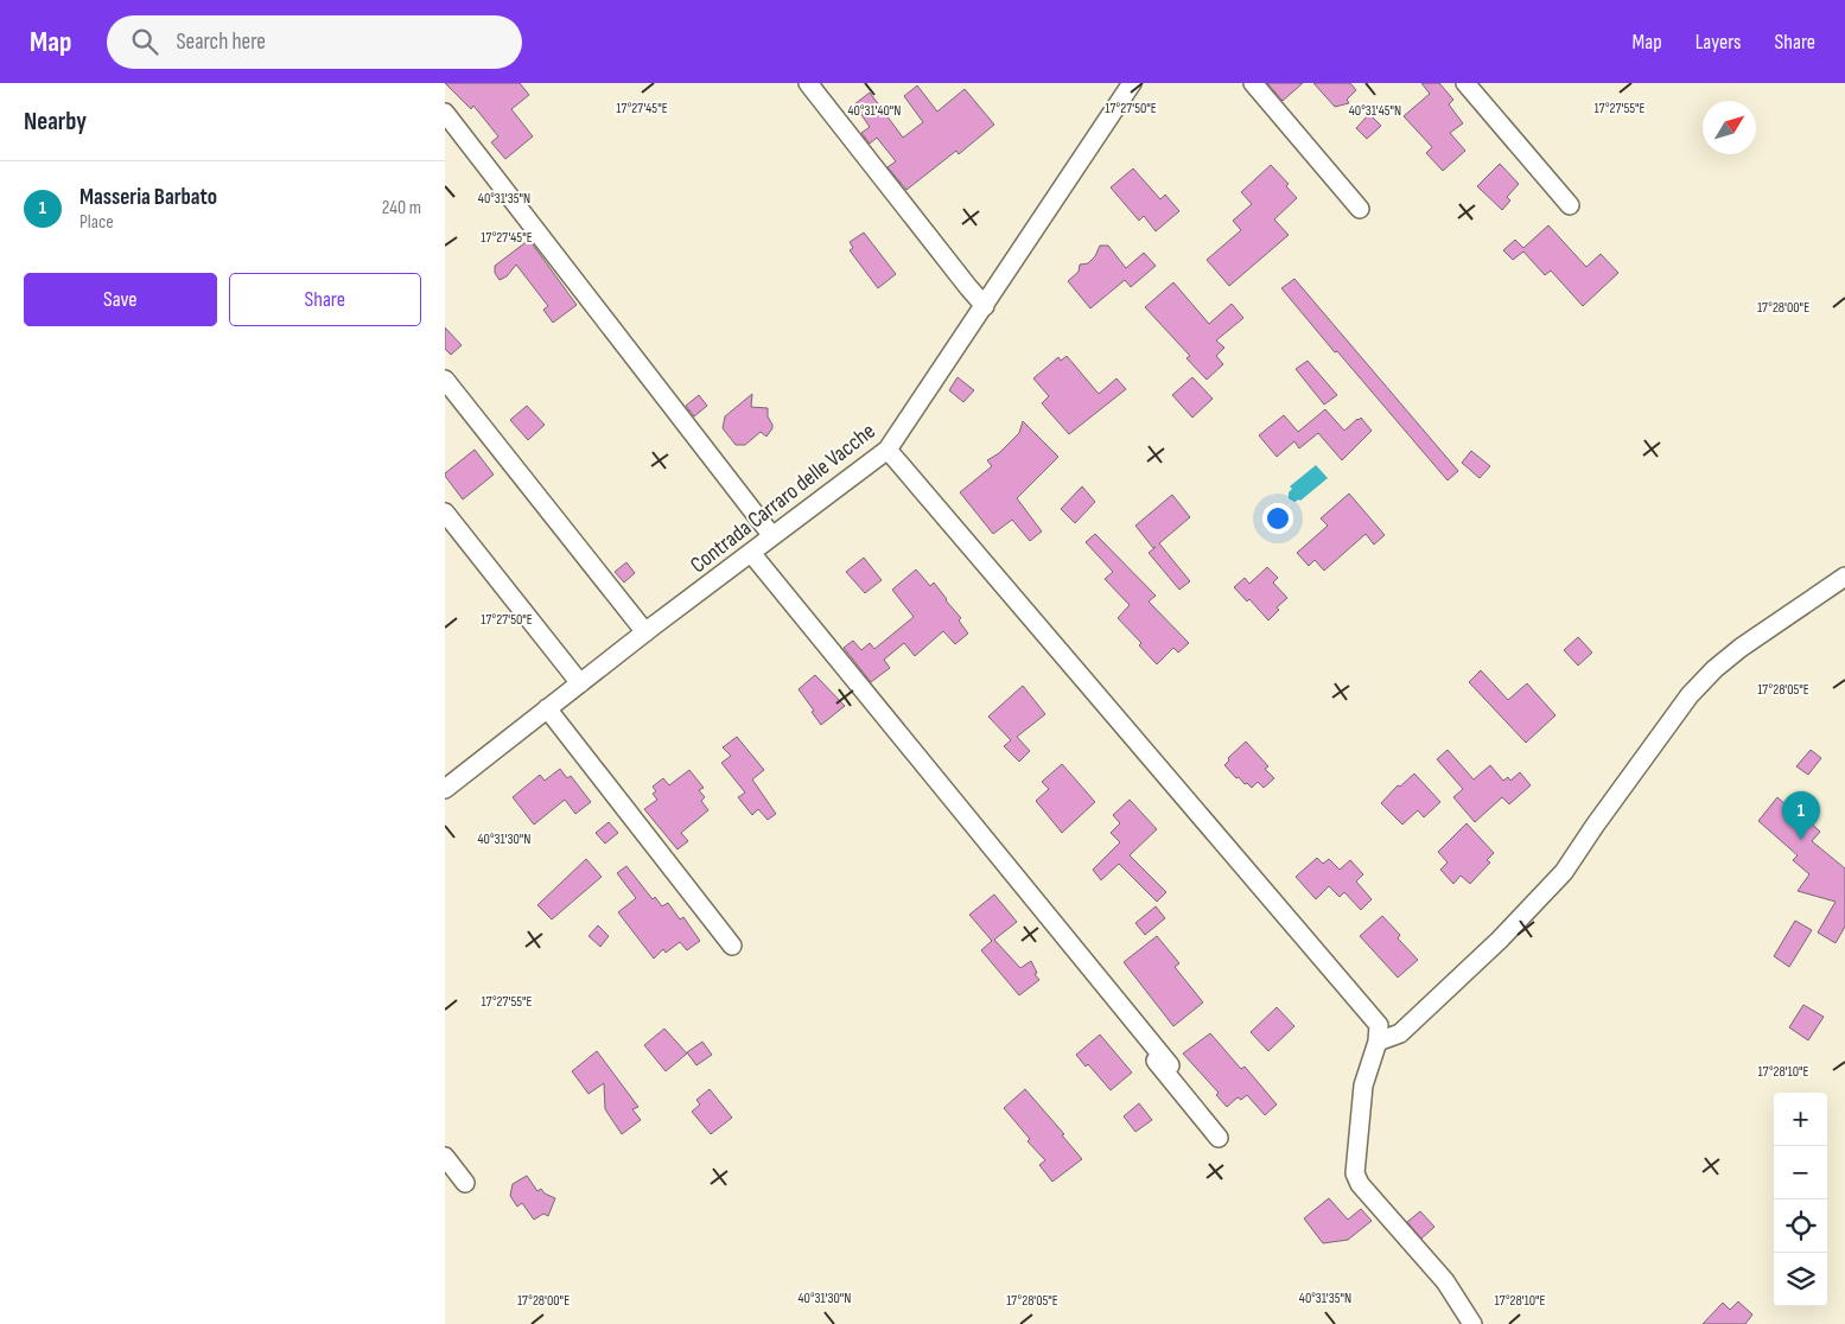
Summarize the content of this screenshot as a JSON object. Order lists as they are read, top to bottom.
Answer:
{
  "streets": {
    "street": ["Contrada Carraro delle Vacche"]
  },
  "north": "top right",
  "page": {
    "header": "Map",
    "search": "Search here",
    "nav": ["Map", "Layers", "Share"],
    "heading": "Nearby",
    "list": [
      {
        "mark": "1",
        "name": "Masseria Barbato",
        "note": "Place",
        "value": "240 m"
      }
    ],
    "buttons": ["Save", "Share"],
    "pins": "1",
    "map_buttons": ["+", "−"]
  },
  "coordinates": [
    "17°27'45\"E",
    "17°27'50\"E",
    "17°27'55\"E",
    "40°31'40\"N",
    "40°31'45\"N",
    "40°31'35\"N",
    "17°28'00\"E",
    "17°28'05\"E",
    "40°31'30\"N",
    "17°28'10\"E"
  ]
}
